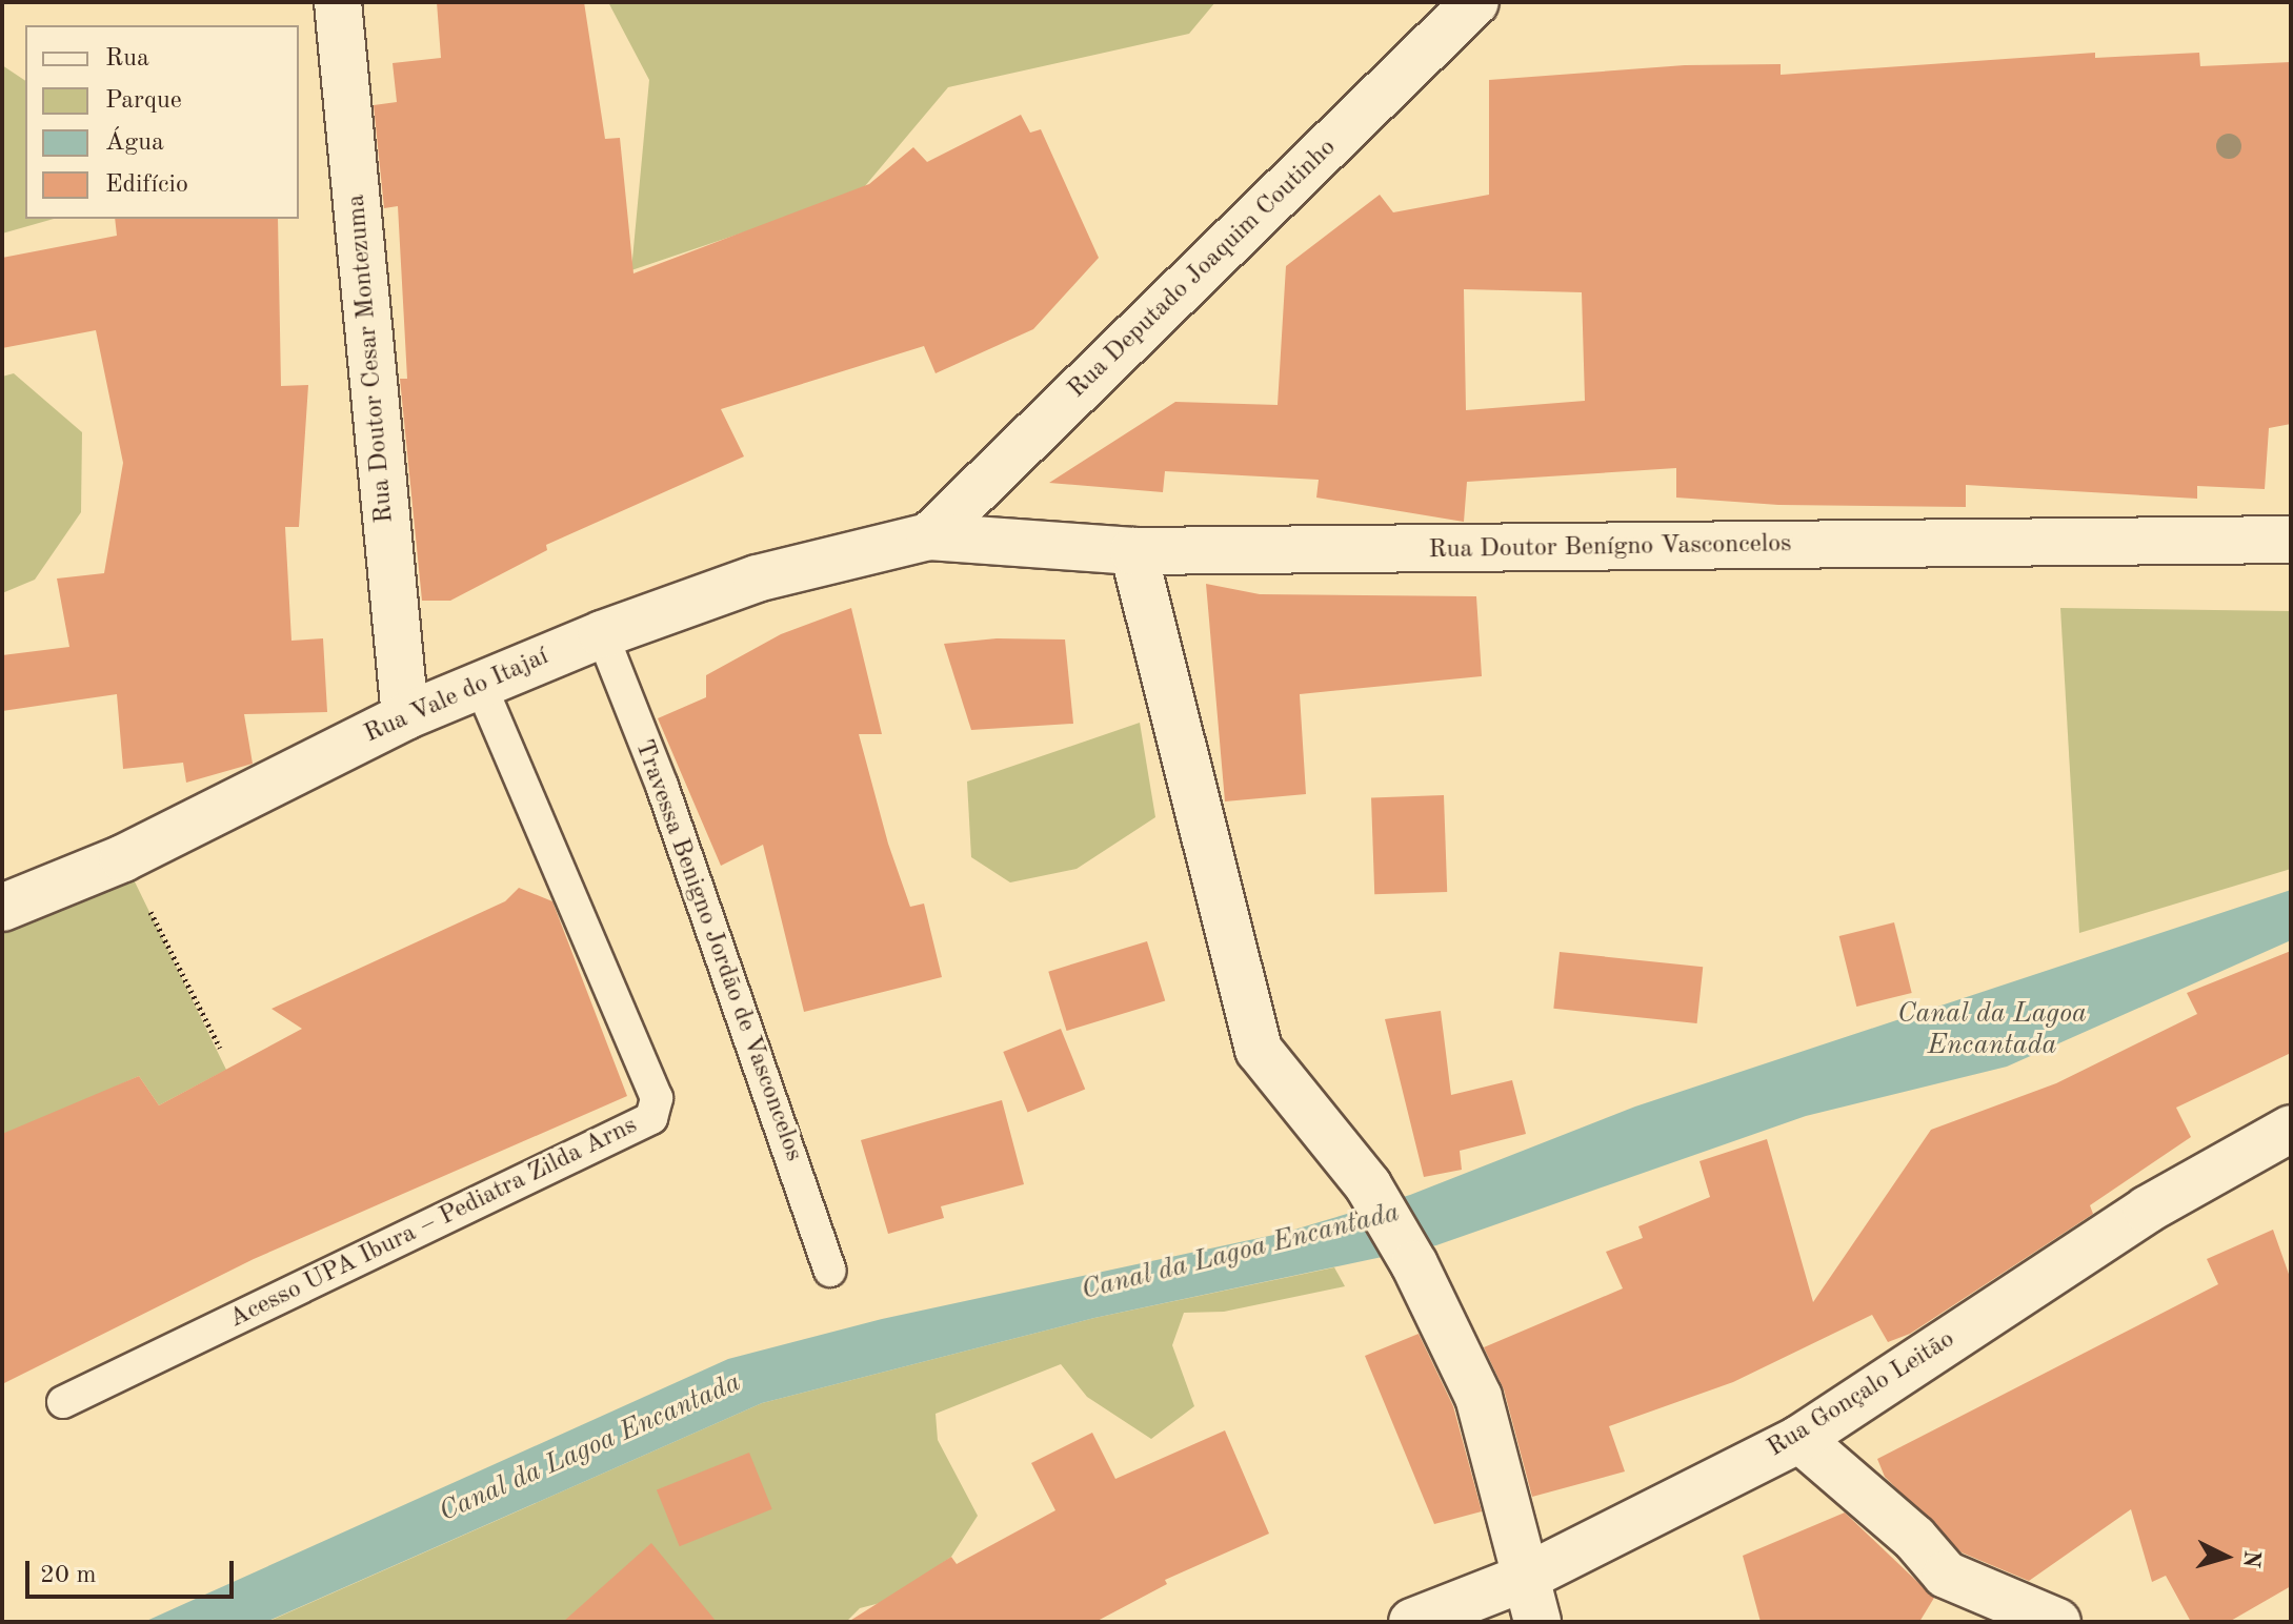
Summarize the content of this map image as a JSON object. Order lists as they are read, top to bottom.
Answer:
{
  "streets": {
    "main road": [
      "Rua Deputado Joaquim Coutinho",
      "Rua Doutor Cesar Montezuma",
      "Rua Doutor Benígno Vasconcelos",
      "Rua Vale do Itajaí",
      "Rua Gonçalo Leitão"
    ],
    "lane": ["Travessa Benigno Jordão de Vasconcelos", "Acesso UPA Ibura – Pediatra Zilda Arns"]
  },
  "crossings": [
    ["Rua Deputado Joaquim Coutinho", "Rua Doutor Benígno Vasconcelos"],
    ["Rua Deputado Joaquim Coutinho", "Rua Vale do Itajaí"],
    ["Rua Doutor Cesar Montezuma", "Rua Vale do Itajaí"],
    ["Rua Doutor Benígno Vasconcelos", "Rua Vale do Itajaí"],
    ["Rua Vale do Itajaí", "Travessa Benigno Jordão de Vasconcelos"],
    ["Rua Vale do Itajaí", "Acesso UPA Ibura – Pediatra Zilda Arns"]
  ],
  "water": ["Canal da Lagoa Encantada"],
  "legend": [
    "Rua",
    "Parque",
    "Água",
    "Edifício"
  ],
  "scale_bar": "20 m",
  "north": "right"
}
